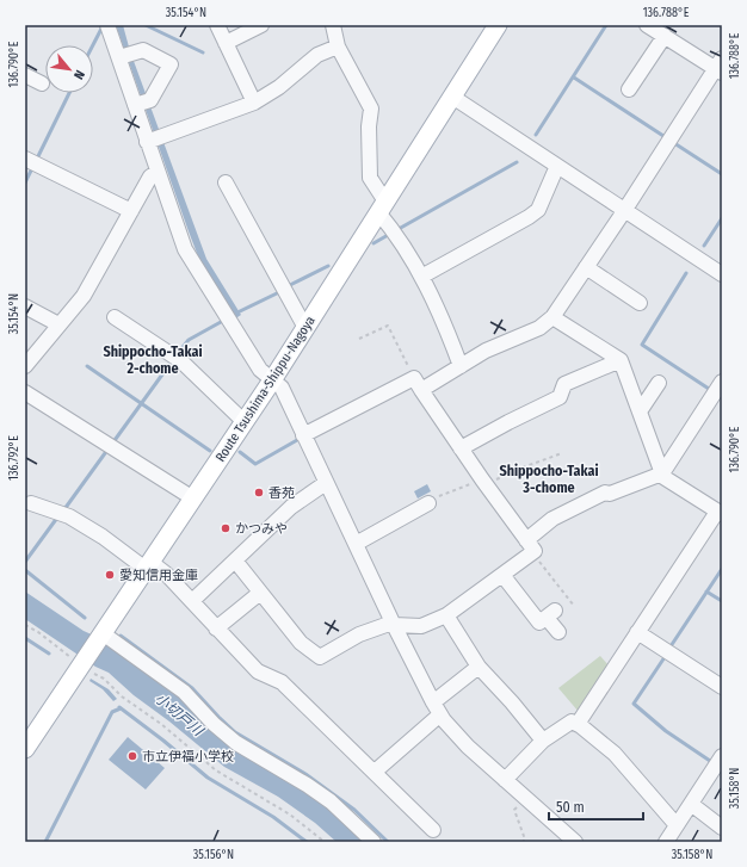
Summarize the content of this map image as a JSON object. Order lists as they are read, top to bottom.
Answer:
{
  "streets": {
    "main road": ["Route Tsushima-Shippu-Nagoya"]
  },
  "districts": ["Shippocho-Takai 2-chome", "Shippocho-Takai 3-chome"],
  "water": ["小切戸川"],
  "places": [
    "香苑",
    "かつみや",
    "愛知信用金庫",
    "市立伊福小学校"
  ],
  "scale_bar": "50 m",
  "north": "bottom right",
  "coordinates": [
    "35.154°N",
    "136.788°E",
    "136.790°E",
    "136.792°E",
    "35.158°N",
    "35.156°N"
  ]
}
